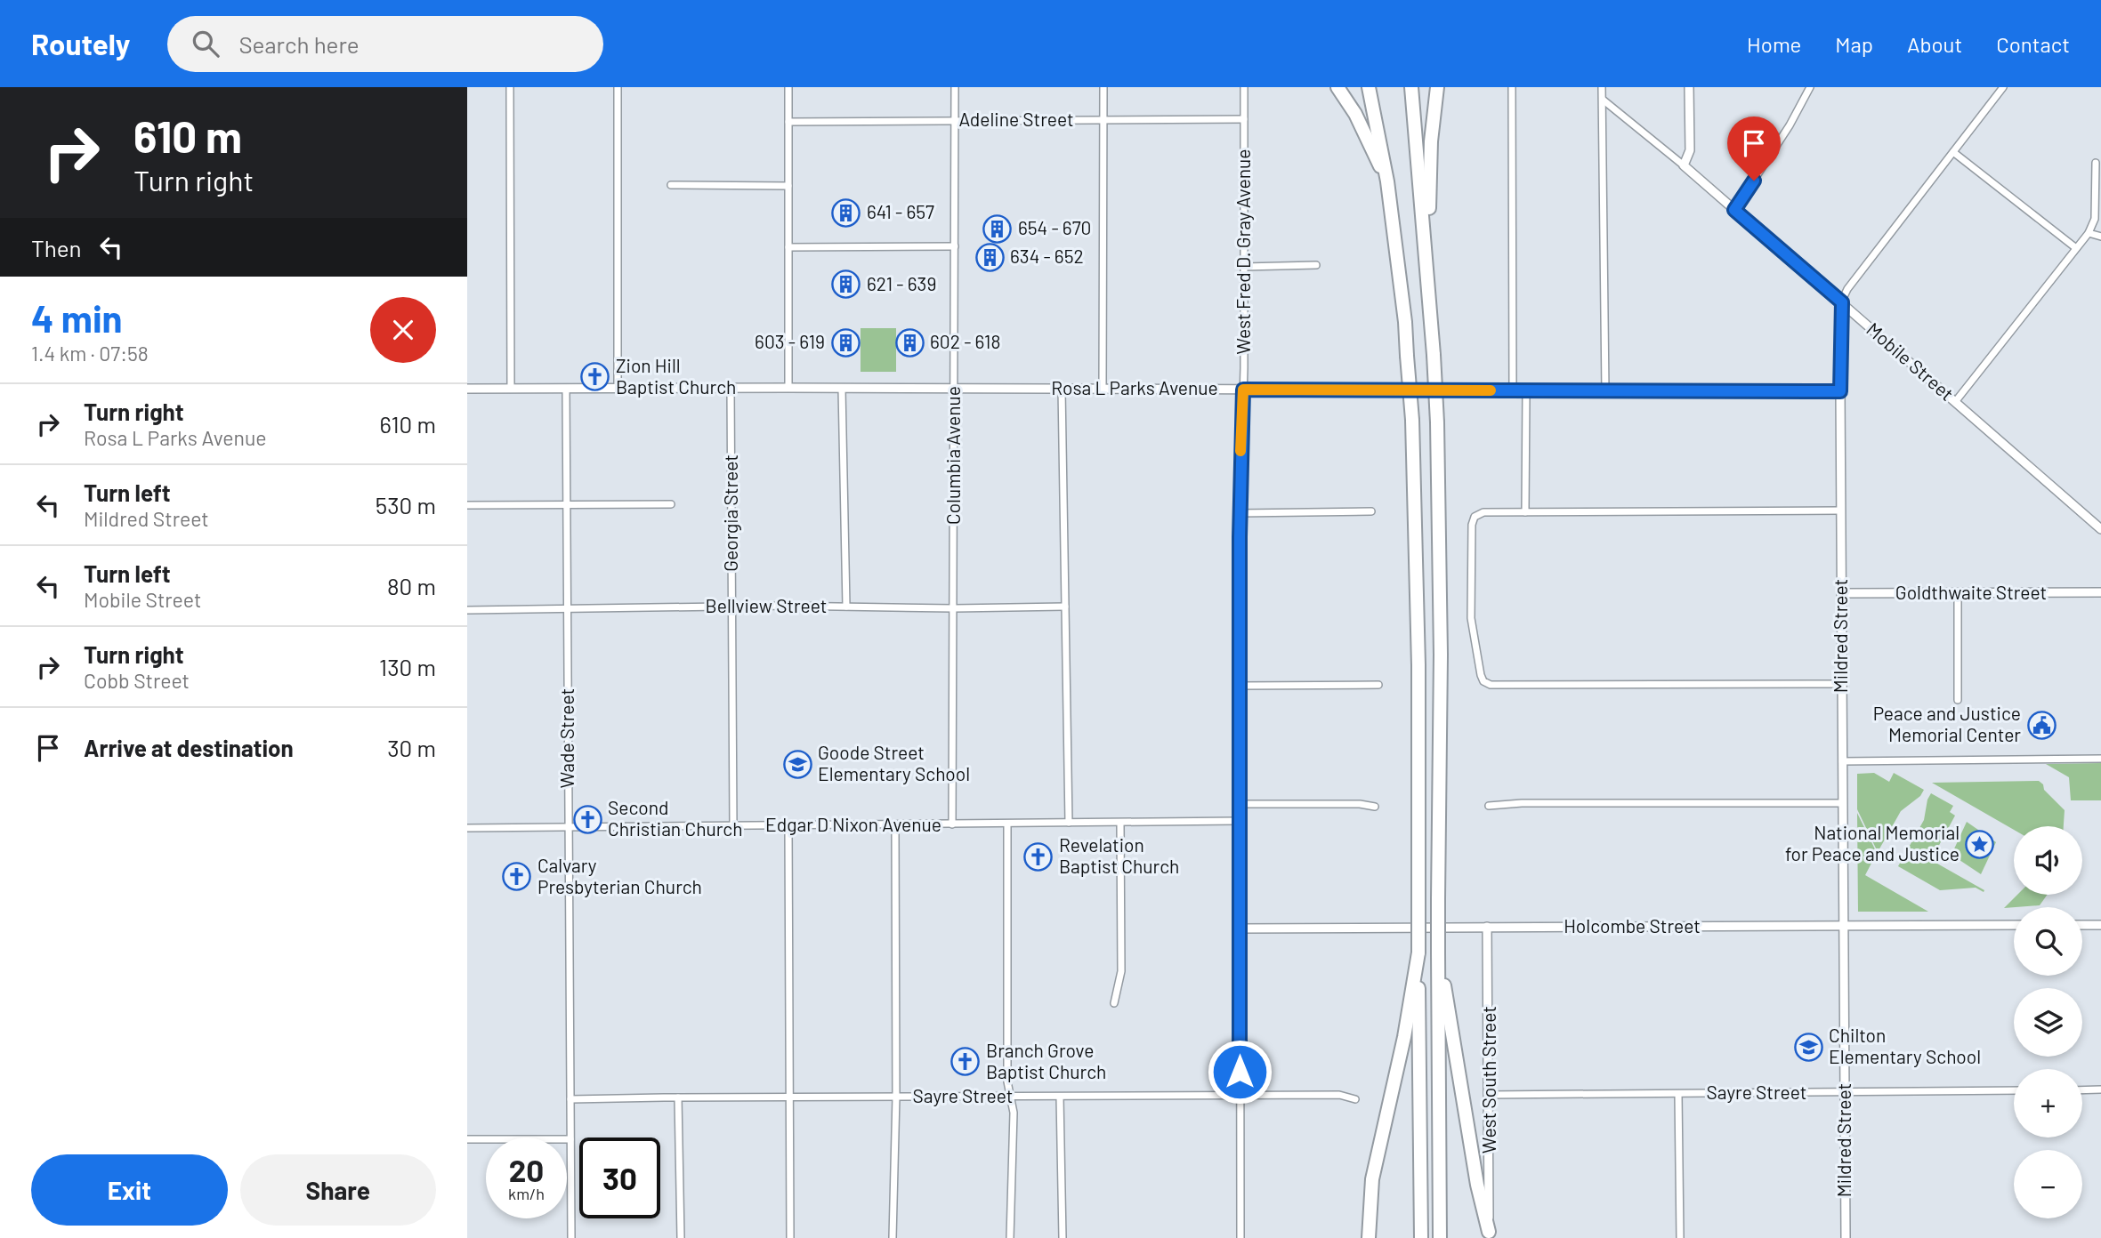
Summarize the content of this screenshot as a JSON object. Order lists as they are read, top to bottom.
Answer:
{
  "streets": {
    "street": [
      "Adeline Street",
      "West Fred D. Gray Avenue",
      "Mobile Street",
      "Rosa L Parks Avenue",
      "Columbia Avenue",
      "Georgia Street",
      "Goldthwaite Street",
      "Bellview Street",
      "Mildred Street",
      "Wade Street",
      "Edgar D Nixon Avenue",
      "Holcombe Street",
      "West South Street",
      "Sayre Street"
    ]
  },
  "crossings": [
    ["Adeline Street", "West Fred D. Gray Avenue"],
    ["Adeline Street", "Columbia Avenue"],
    ["West Fred D. Gray Avenue", "Rosa L Parks Avenue"],
    ["West Fred D. Gray Avenue", "Edgar D Nixon Avenue"],
    ["West Fred D. Gray Avenue", "Holcombe Street"],
    ["West Fred D. Gray Avenue", "Sayre Street"],
    ["Mobile Street", "Mildred Street"],
    ["Rosa L Parks Avenue", "Columbia Avenue"],
    ["Rosa L Parks Avenue", "Georgia Street"],
    ["Rosa L Parks Avenue", "Mildred Street"],
    ["Rosa L Parks Avenue", "Wade Street"],
    ["Columbia Avenue", "Bellview Street"],
    ["Columbia Avenue", "Edgar D Nixon Avenue"],
    ["Georgia Street", "Bellview Street"],
    ["Georgia Street", "Edgar D Nixon Avenue"],
    ["Goldthwaite Street", "Mildred Street"],
    ["Bellview Street", "Wade Street"],
    ["Mildred Street", "Holcombe Street"],
    ["Mildred Street", "Sayre Street"],
    ["Wade Street", "Edgar D Nixon Avenue"],
    ["Wade Street", "Sayre Street"],
    ["Holcombe Street", "West South Street"],
    ["West South Street", "Sayre Street"]
  ],
  "places": {
    "building": [
      "641 - 657",
      "654 - 670",
      "634 - 652",
      "621 - 639",
      "603 - 619",
      "602 - 618"
    ],
    "church": [
      "Zion Hill Baptist Church",
      "Second Christian Church",
      "Revelation Baptist Church",
      "Calvary Presbyterian Church",
      "Branch Grove Baptist Church"
    ],
    "public building": ["Peace and Justice Memorial Center"],
    "school or university": ["Goode Street Elementary School", "Chilton Elementary School"],
    "place": ["National Memorial for Peace and Justice"]
  },
  "page": {
    "header": "Routely",
    "search": "Search here",
    "nav": [
      "Home",
      "Map",
      "About",
      "Contact"
    ],
    "turn": ["610 m", "Turn right"],
    "then": "Then",
    "heading": ["4 min", "1.4 km · 07:58"],
    "list": [
      {
        "name": "Turn right",
        "note": "Rosa L Parks Avenue",
        "value": "610 m"
      },
      {
        "name": "Turn left",
        "note": "Mildred Street",
        "value": "530 m"
      },
      {
        "name": "Turn left",
        "note": "Mobile Street",
        "value": "80 m"
      },
      {
        "name": "Turn right",
        "note": "Cobb Street",
        "value": "130 m"
      },
      {
        "name": "Arrive at destination",
        "value": "30 m"
      }
    ],
    "map_buttons": ["+", "−"],
    "speed": "20 km/h",
    "limit": "30",
    "buttons": ["Exit", "Share"]
  }
}
